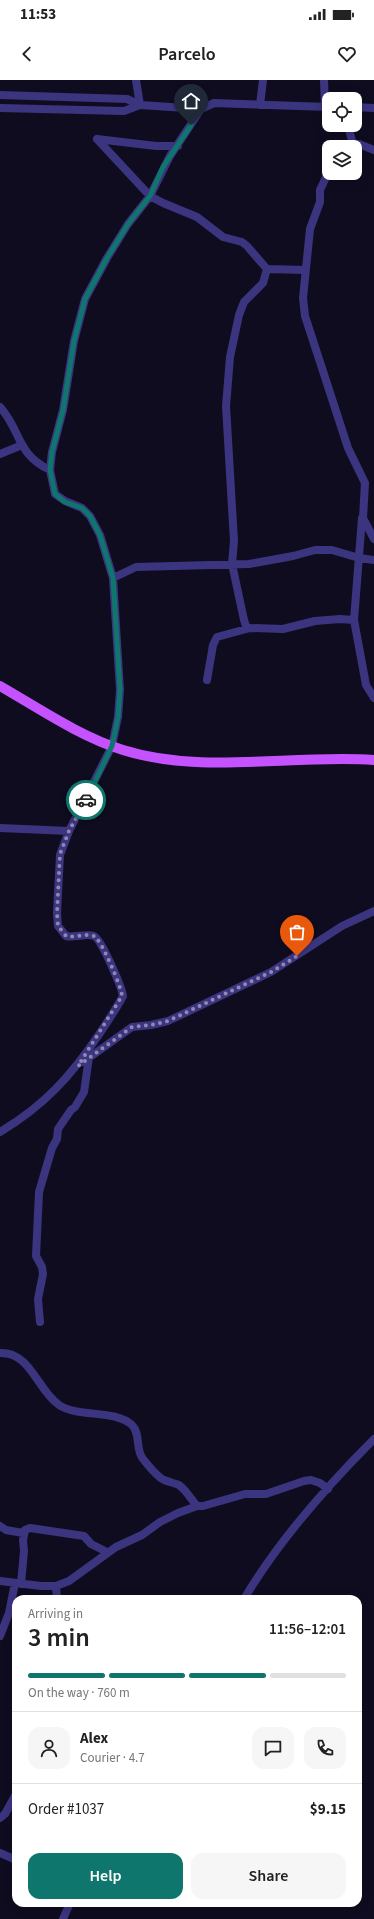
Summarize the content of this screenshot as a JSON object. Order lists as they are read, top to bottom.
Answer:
{
  "page": {
    "status": "11:53",
    "header": "Parcelo",
    "heading": ["3 min", "Arriving in", "11:56–12:01"],
    "panel": [
      "Alex",
      "Courier · 4.7",
      "Order #1037",
      "$9.15"
    ],
    "bar": "On the way · 760 m",
    "buttons": ["Help", "Share"]
  }
}
